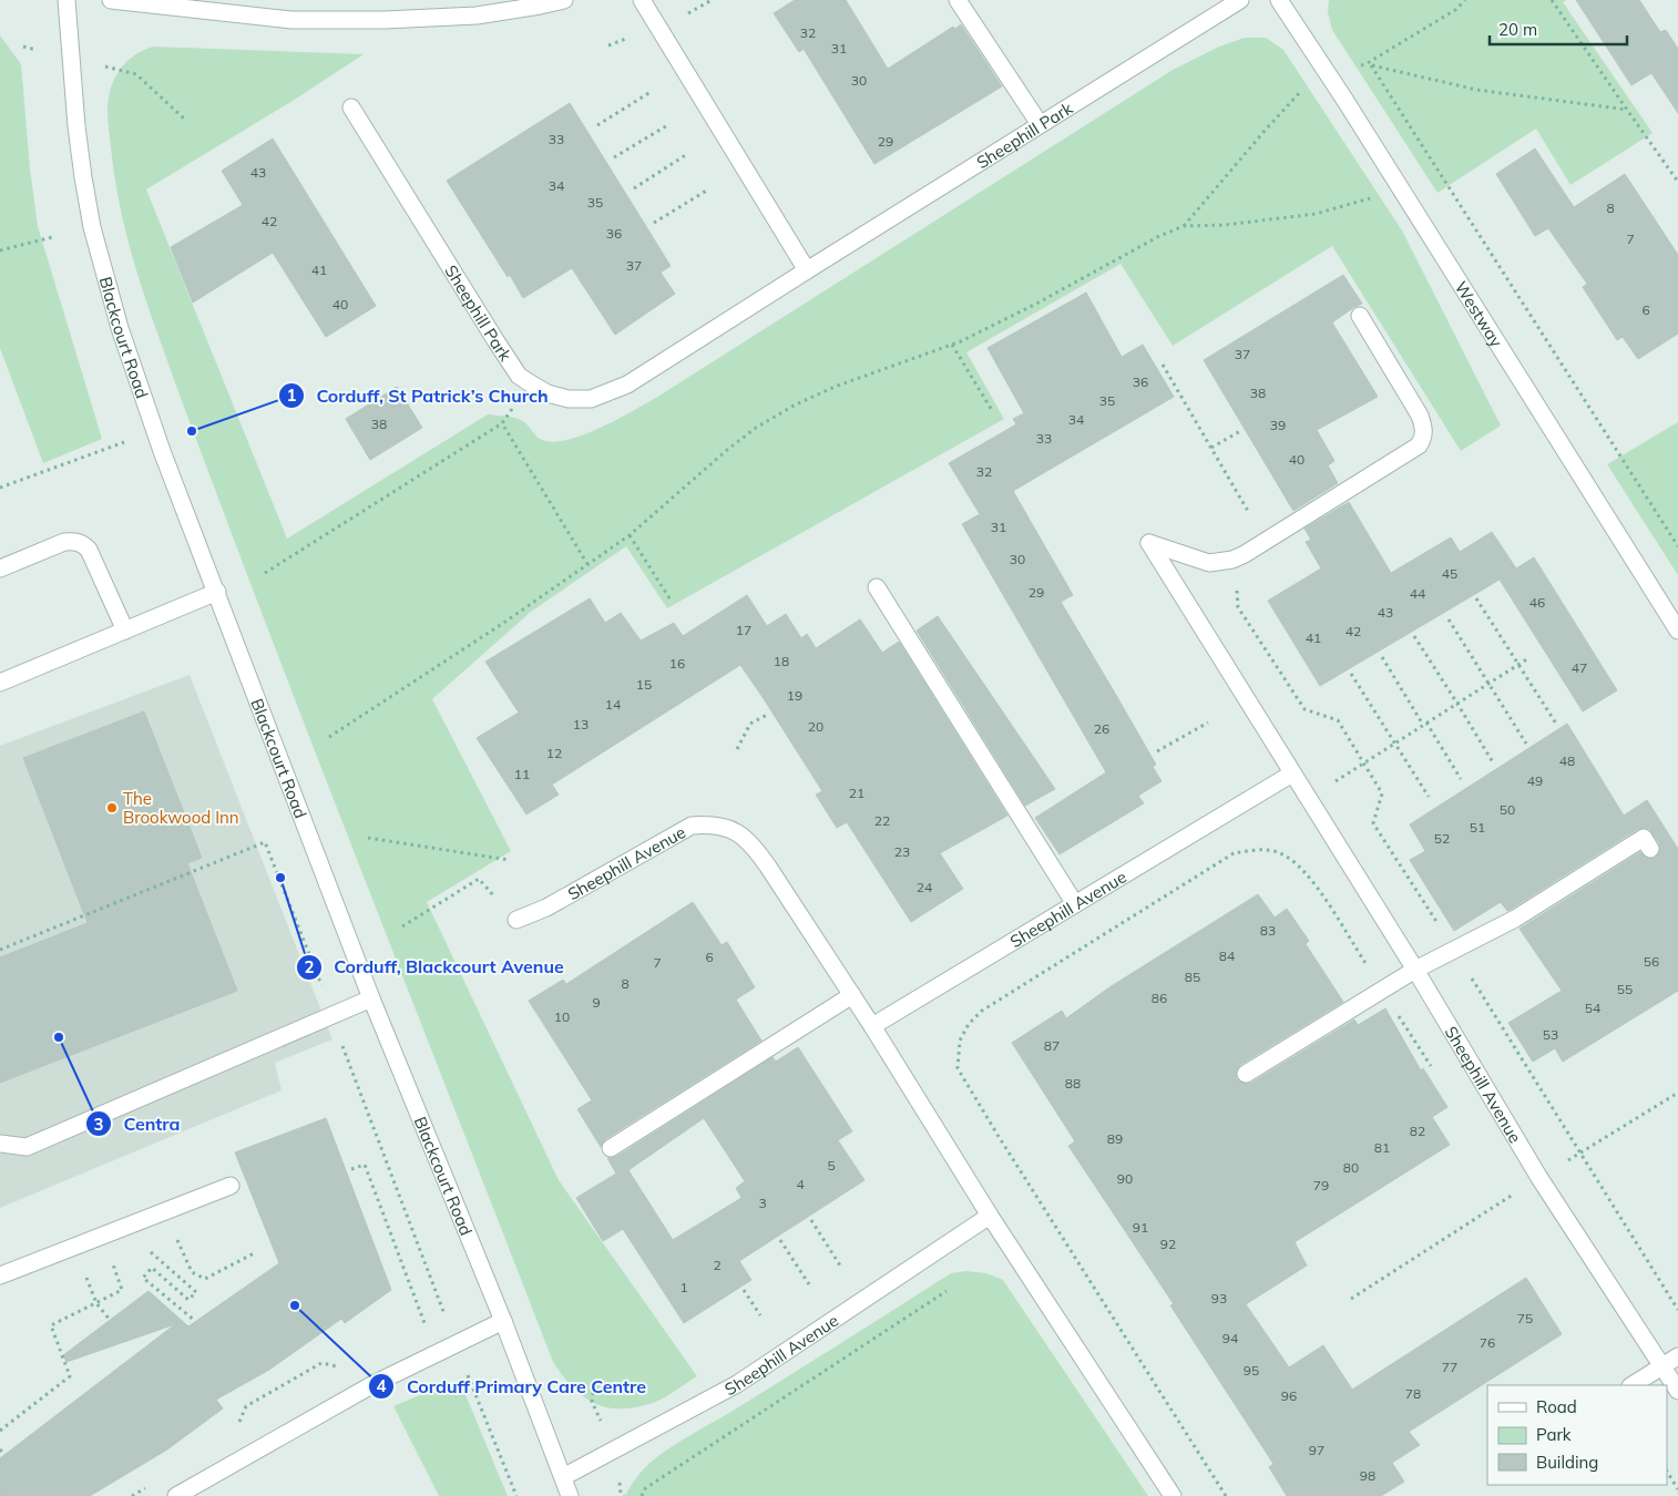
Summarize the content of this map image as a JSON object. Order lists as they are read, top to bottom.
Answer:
{
  "streets": {
    "street": [
      "Sheephill Park",
      "Westway",
      "Blackcourt Road",
      "Sheephill Avenue"
    ]
  },
  "crossings": [
    ["Blackcourt Road", "Sheephill Avenue"]
  ],
  "places": [
    "Corduff, St Patrick’s Church",
    "The Brookwood Inn",
    "Corduff, Blackcourt Avenue",
    "Centra",
    "Corduff Primary Care Centre"
  ],
  "house_numbers": [
    "32",
    "31",
    "30",
    "33",
    "29",
    "43",
    "34",
    "35",
    "8",
    "42",
    "36",
    "7",
    "37",
    "41",
    "40",
    "6",
    "37",
    "36",
    "38",
    "35",
    "34",
    "38",
    "39",
    "33",
    "40",
    "32",
    "31",
    "30",
    "45",
    "29",
    "44",
    "46",
    "43",
    "17",
    "42",
    "41",
    "18",
    "16",
    "47",
    "15",
    "19",
    "14",
    "13",
    "20",
    "26",
    "12",
    "48",
    "11",
    "49",
    "21",
    "50",
    "22",
    "51",
    "52",
    "23",
    "24",
    "83",
    "84",
    "6",
    "56",
    "7",
    "85",
    "8",
    "55",
    "86",
    "9",
    "54",
    "10",
    "53",
    "87",
    "88",
    "82",
    "89",
    "81",
    "5",
    "80",
    "90",
    "4",
    "79",
    "3",
    "91",
    "92",
    "2",
    "1",
    "93",
    "75",
    "94",
    "76",
    "77",
    "95",
    "78",
    "96",
    "97",
    "98"
  ],
  "legend": ["Road", "Park", "Building"],
  "scale_bar": "20 m"
}
